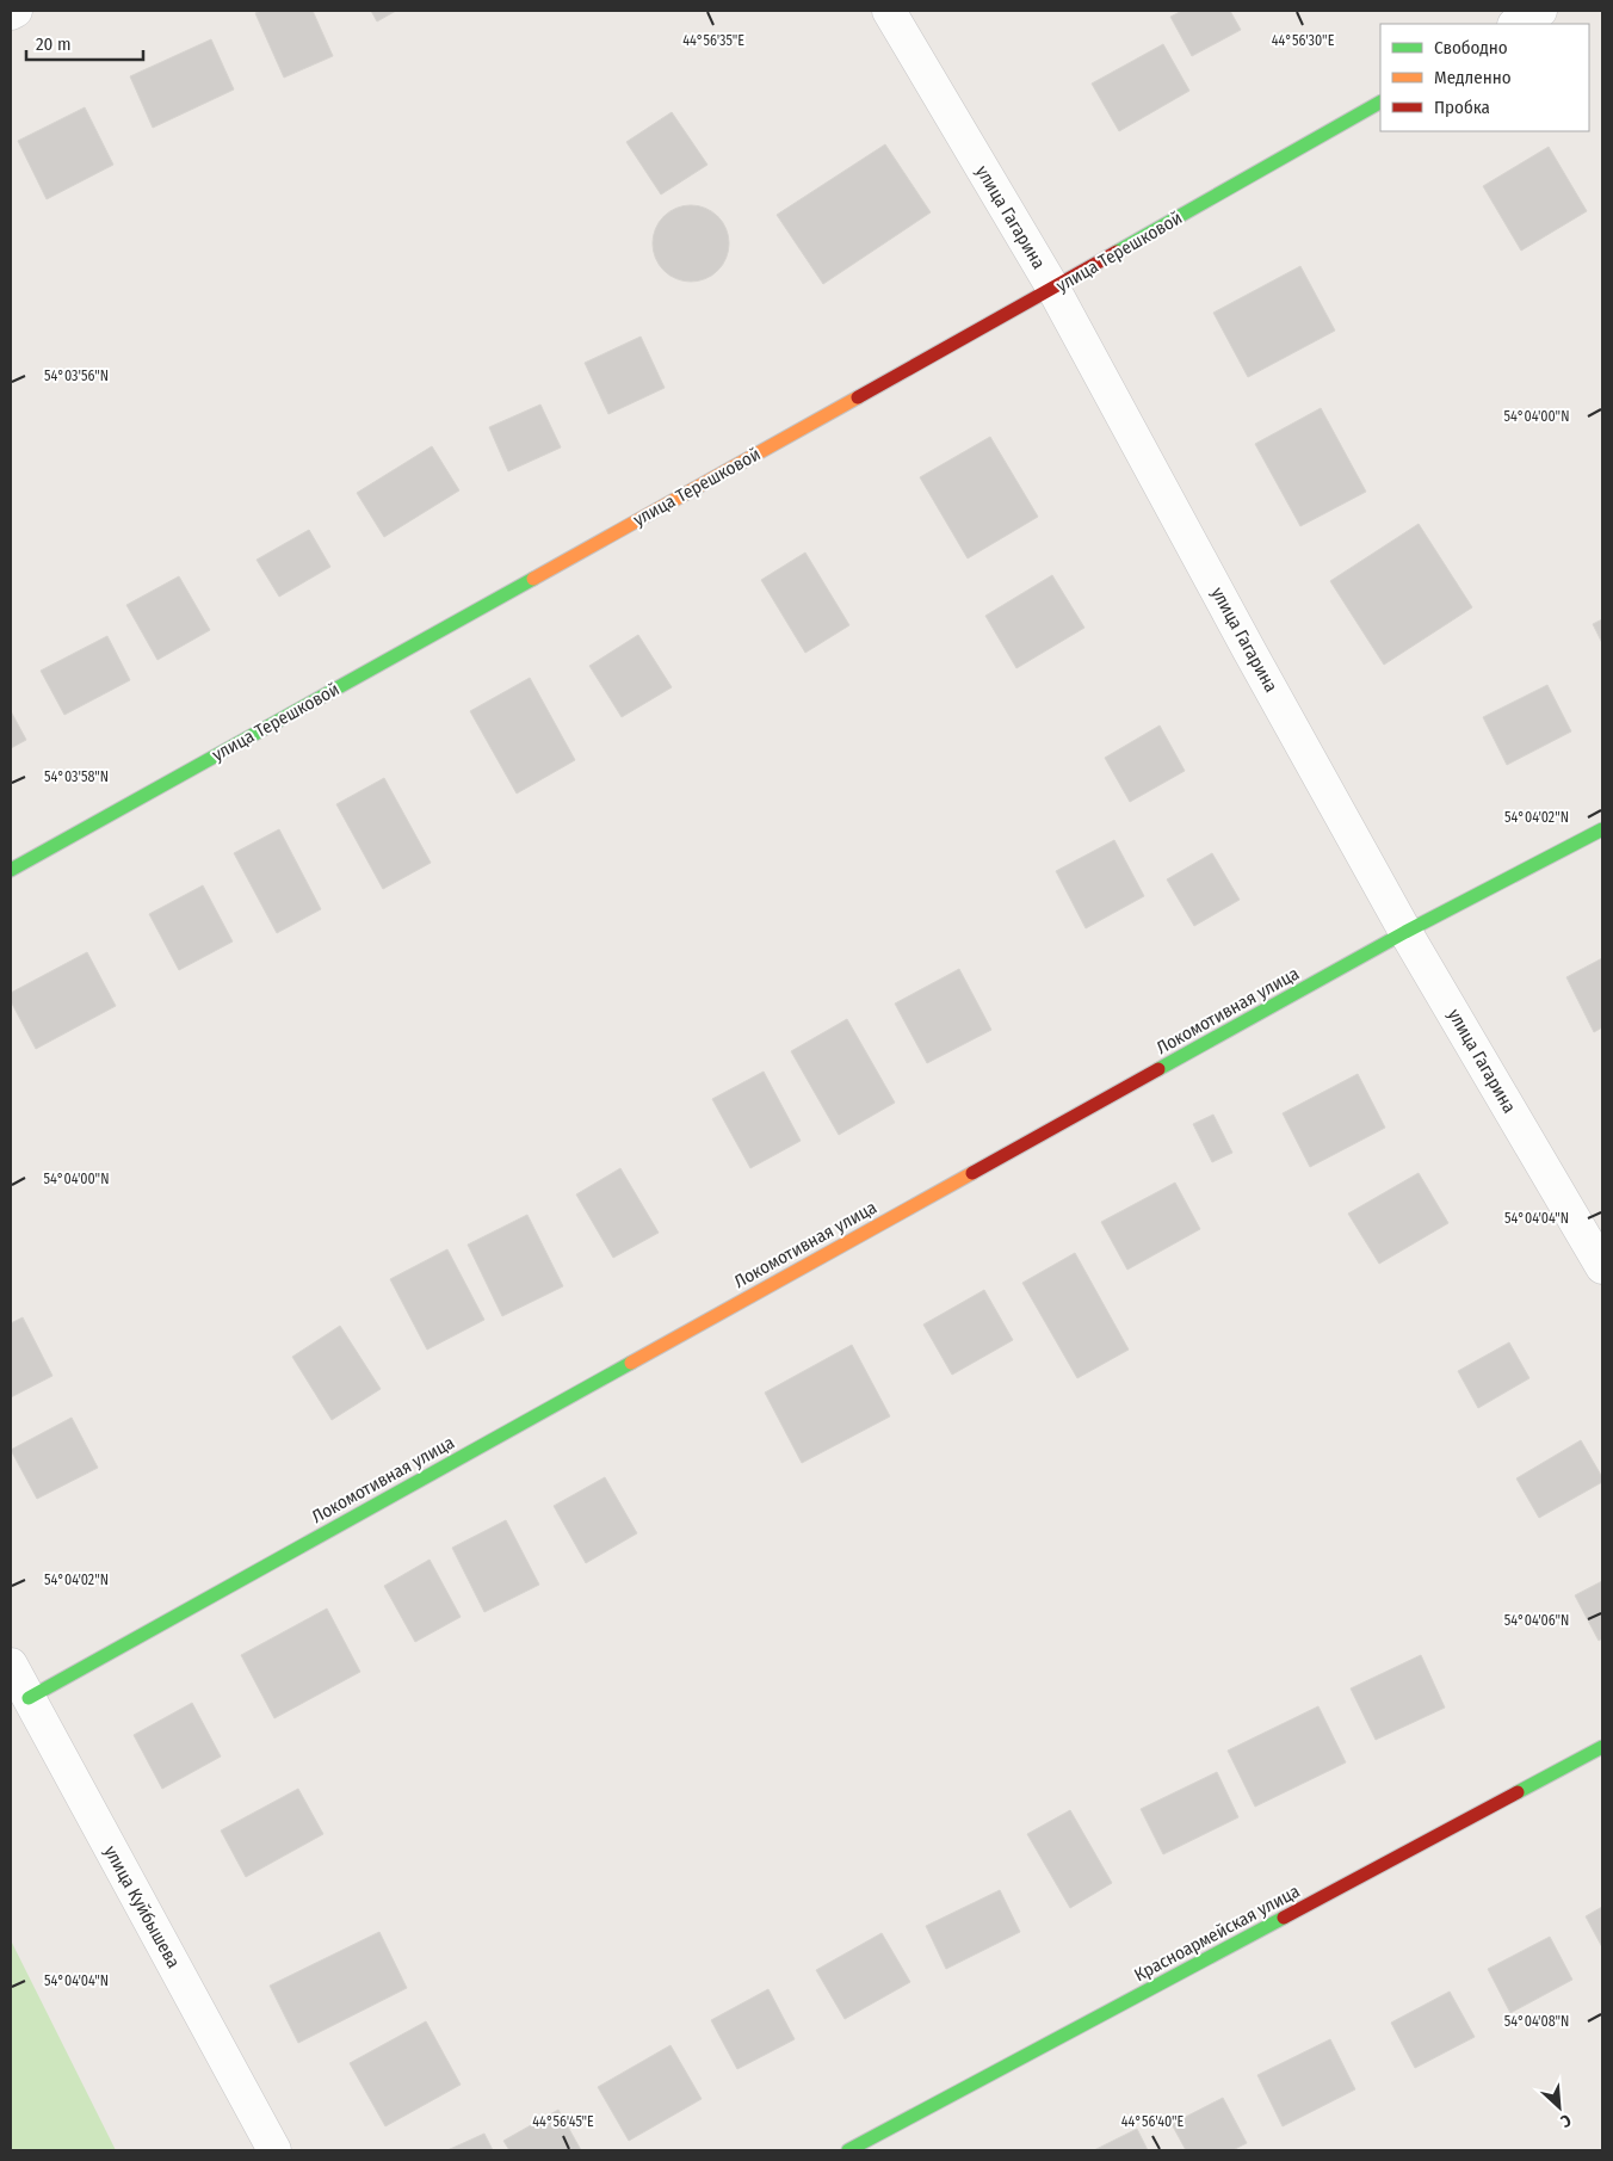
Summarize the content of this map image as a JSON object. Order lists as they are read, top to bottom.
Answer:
{
  "streets": {
    "street": [
      "улица Гагарина",
      "улица Терешковой",
      "Локомотивная улица",
      "улица Куйбышева",
      "Красноармейская улица"
    ]
  },
  "crossings": [
    ["улица Гагарина", "улица Терешковой"],
    ["улица Гагарина", "Локомотивная улица"],
    ["Локомотивная улица", "улица Куйбышева"]
  ],
  "legend": ["Свободно", "Медленно", "Пробка"],
  "scale_bar": "20 m",
  "north": "bottom right",
  "coordinates": [
    "44°56'35\"E",
    "44°56'30\"E",
    "54°03'56\"N",
    "54°04'00\"N",
    "54°03'58\"N",
    "54°04'02\"N",
    "54°04'04\"N",
    "54°04'06\"N",
    "54°04'08\"N",
    "44°56'45\"E",
    "44°56'40\"E"
  ]
}
